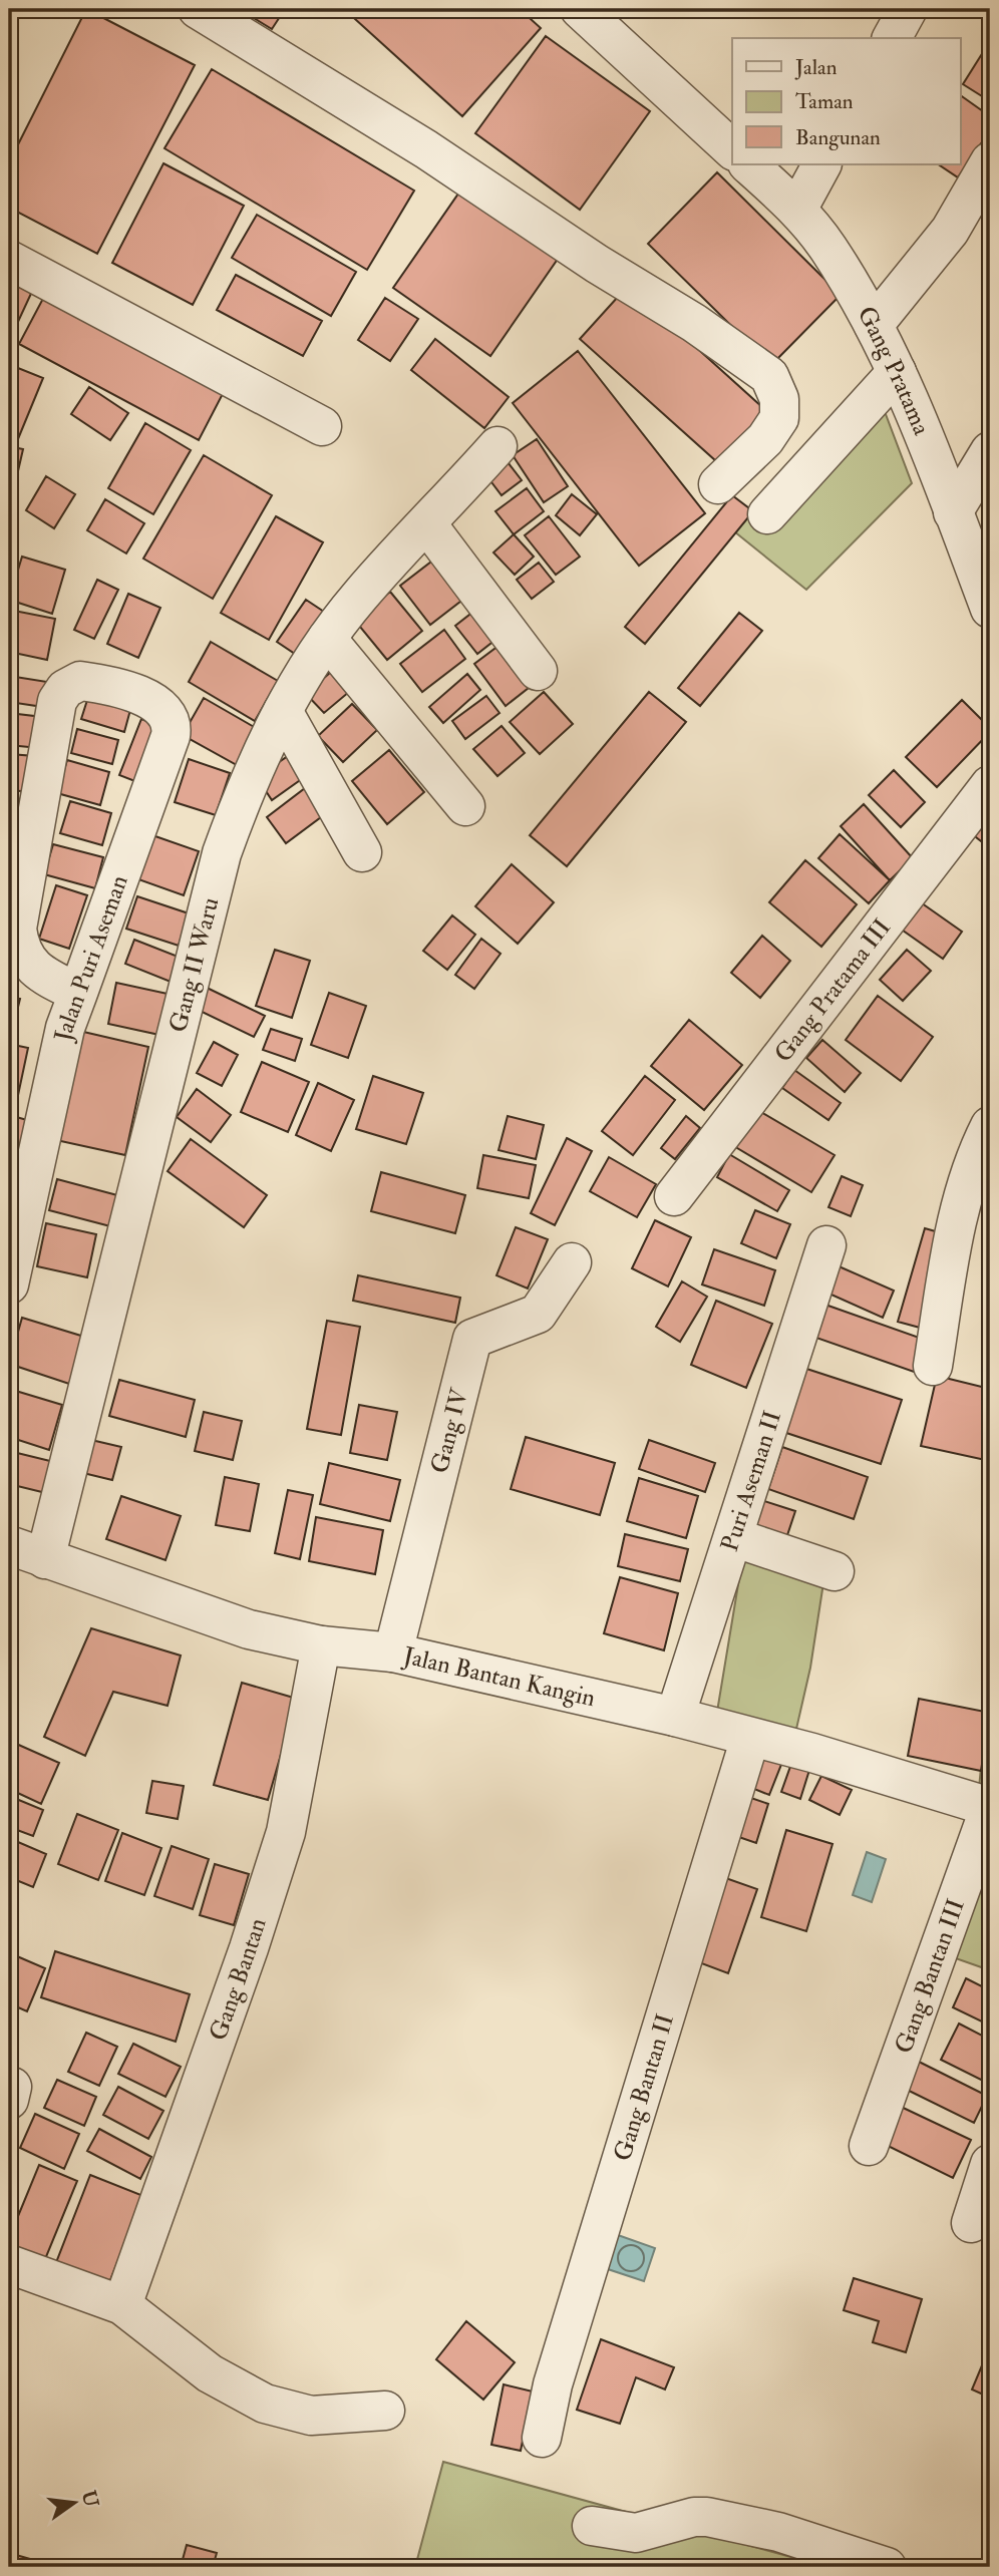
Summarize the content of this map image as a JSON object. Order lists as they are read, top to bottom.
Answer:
{
  "streets": {
    "street": [
      "Gang Pratama",
      "Jalan Puri Aseman",
      "Gang II Waru",
      "Gang Pratama III",
      "Gang IV",
      "Puri Aseman II",
      "Jalan Bantan Kangin",
      "Gang Bantan III",
      "Gang Bantan",
      "Gang Bantan II"
    ]
  },
  "crossings": [
    ["Gang II Waru", "Jalan Bantan Kangin"],
    ["Gang IV", "Jalan Bantan Kangin"],
    ["Puri Aseman II", "Jalan Bantan Kangin"],
    ["Jalan Bantan Kangin", "Gang Bantan III"],
    ["Jalan Bantan Kangin", "Gang Bantan"],
    ["Jalan Bantan Kangin", "Gang Bantan II"]
  ],
  "legend": ["Jalan", "Taman", "Bangunan"],
  "north": "right"
}
